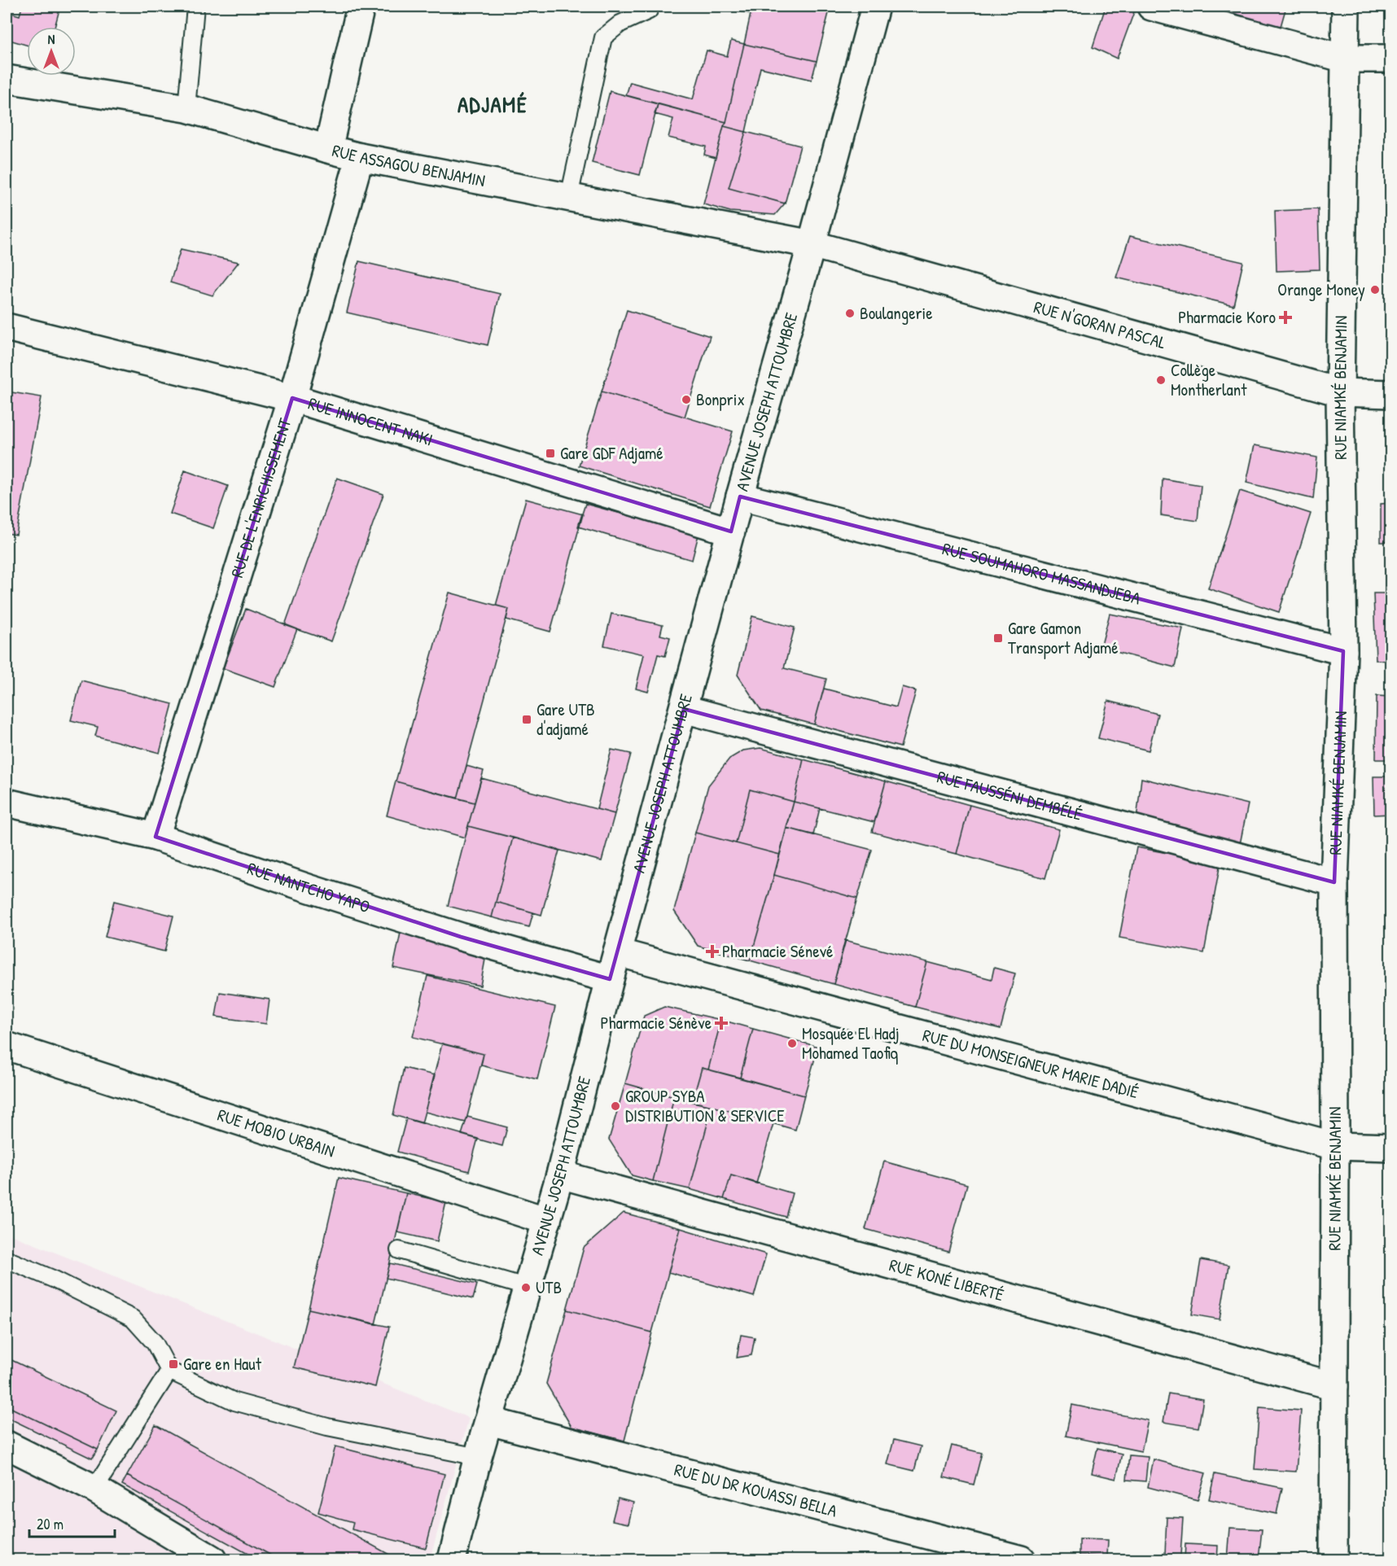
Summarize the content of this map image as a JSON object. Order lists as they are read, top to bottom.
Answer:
{
  "streets": {
    "street": [
      "RUE ASSAGOU BENJAMIN",
      "RUE N'GORAN PASCAL",
      "RUE NIAMKÉ BENJAMIN",
      "AVENUE JOSEPH ATTOUMBRE",
      "RUE INNOCENT NAKI",
      "RUE DE L'ENRICHISSEMENT",
      "RUE SOUMAHORO MASSANDJEBA",
      "RUE FAUSSÉNI DEMBÉLÉ",
      "RUE NANTCHO YAPO",
      "RUE DU MONSEIGNEUR MARIE DADIÉ",
      "RUE MOBIO URBAIN",
      "RUE KONÉ LIBERTÉ",
      "RUE DU DR KOUASSI BELLA"
    ]
  },
  "crossings": [
    ["RUE ASSAGOU BENJAMIN", "RUE N'GORAN PASCAL"],
    ["RUE ASSAGOU BENJAMIN", "AVENUE JOSEPH ATTOUMBRE"],
    ["RUE ASSAGOU BENJAMIN", "RUE DE L'ENRICHISSEMENT"],
    ["RUE N'GORAN PASCAL", "RUE NIAMKÉ BENJAMIN"],
    ["RUE N'GORAN PASCAL", "AVENUE JOSEPH ATTOUMBRE"],
    ["RUE NIAMKÉ BENJAMIN", "RUE SOUMAHORO MASSANDJEBA"],
    ["RUE NIAMKÉ BENJAMIN", "RUE FAUSSÉNI DEMBÉLÉ"],
    ["RUE NIAMKÉ BENJAMIN", "RUE DU MONSEIGNEUR MARIE DADIÉ"],
    ["RUE NIAMKÉ BENJAMIN", "RUE KONÉ LIBERTÉ"],
    ["AVENUE JOSEPH ATTOUMBRE", "RUE INNOCENT NAKI"],
    ["AVENUE JOSEPH ATTOUMBRE", "RUE SOUMAHORO MASSANDJEBA"],
    ["AVENUE JOSEPH ATTOUMBRE", "RUE FAUSSÉNI DEMBÉLÉ"],
    ["AVENUE JOSEPH ATTOUMBRE", "RUE NANTCHO YAPO"],
    ["AVENUE JOSEPH ATTOUMBRE", "RUE DU MONSEIGNEUR MARIE DADIÉ"],
    ["AVENUE JOSEPH ATTOUMBRE", "RUE MOBIO URBAIN"],
    ["AVENUE JOSEPH ATTOUMBRE", "RUE KONÉ LIBERTÉ"],
    ["AVENUE JOSEPH ATTOUMBRE", "RUE DU DR KOUASSI BELLA"],
    ["RUE INNOCENT NAKI", "RUE DE L'ENRICHISSEMENT"],
    ["RUE DE L'ENRICHISSEMENT", "RUE NANTCHO YAPO"]
  ],
  "districts": ["ADJAMÉ"],
  "places": {
    "other": [
      "Orange Money",
      "Boulangerie",
      "Collège Montherlant",
      "Bonprix",
      "Mosquée El Hadj Mohamed Taofiq",
      "GROUP SYBA DISTRIBUTION & SERVICE",
      "UTB"
    ],
    "health": ["Pharmacie Koro", "Pharmacie Sénevé", "Pharmacie Sénève"],
    "transit": [
      "Gare GDF Adjamé",
      "Gare Gamon Transport Adjamé",
      "Gare UTB d'adjamé",
      "Gare en Haut"
    ]
  },
  "scale_bar": "20 m",
  "north": "top"
}
